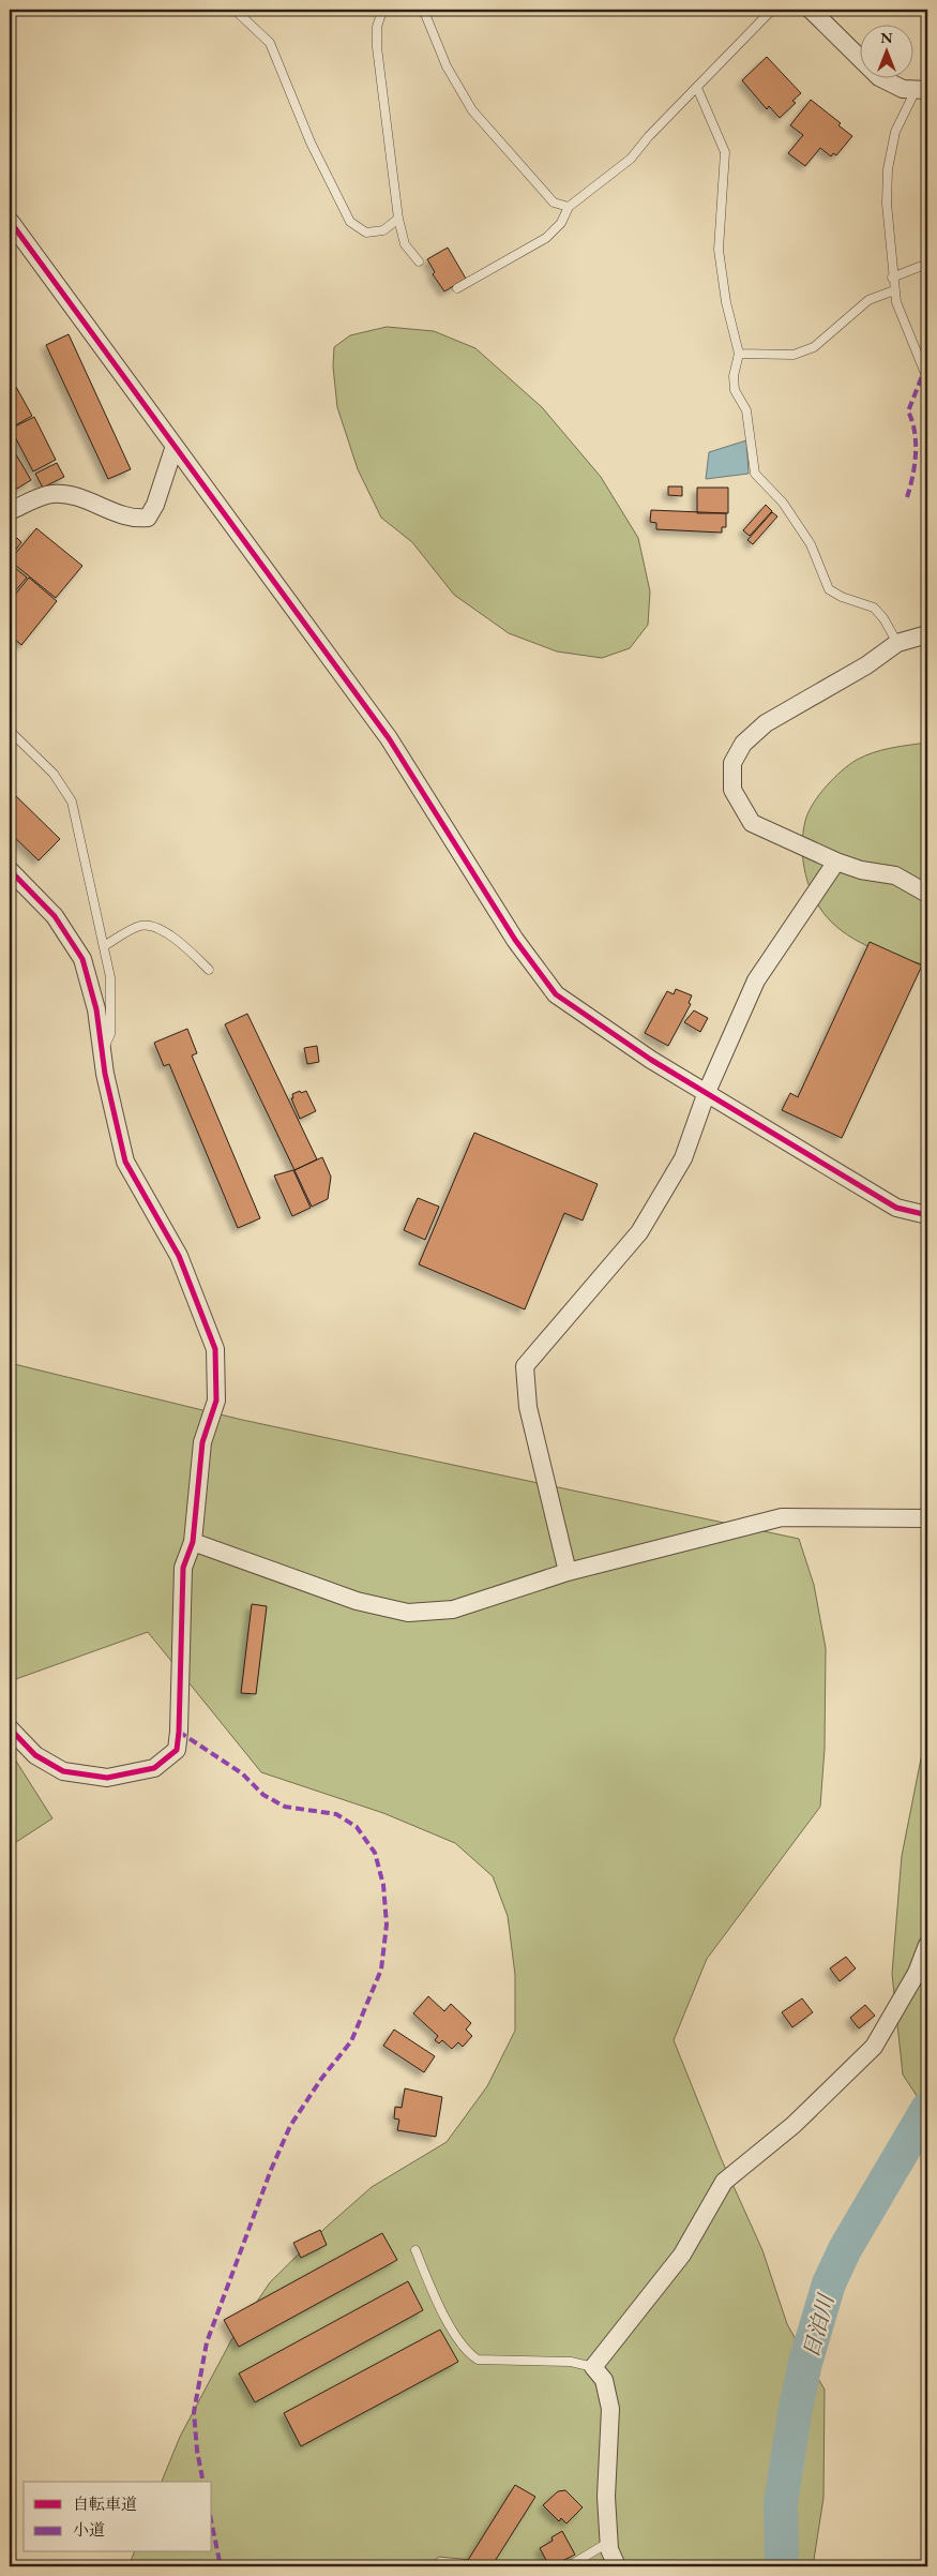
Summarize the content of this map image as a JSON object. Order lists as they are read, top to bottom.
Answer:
{
  "water": ["日泊川"],
  "legend": ["自転車道", "小道"],
  "north": "top"
}
